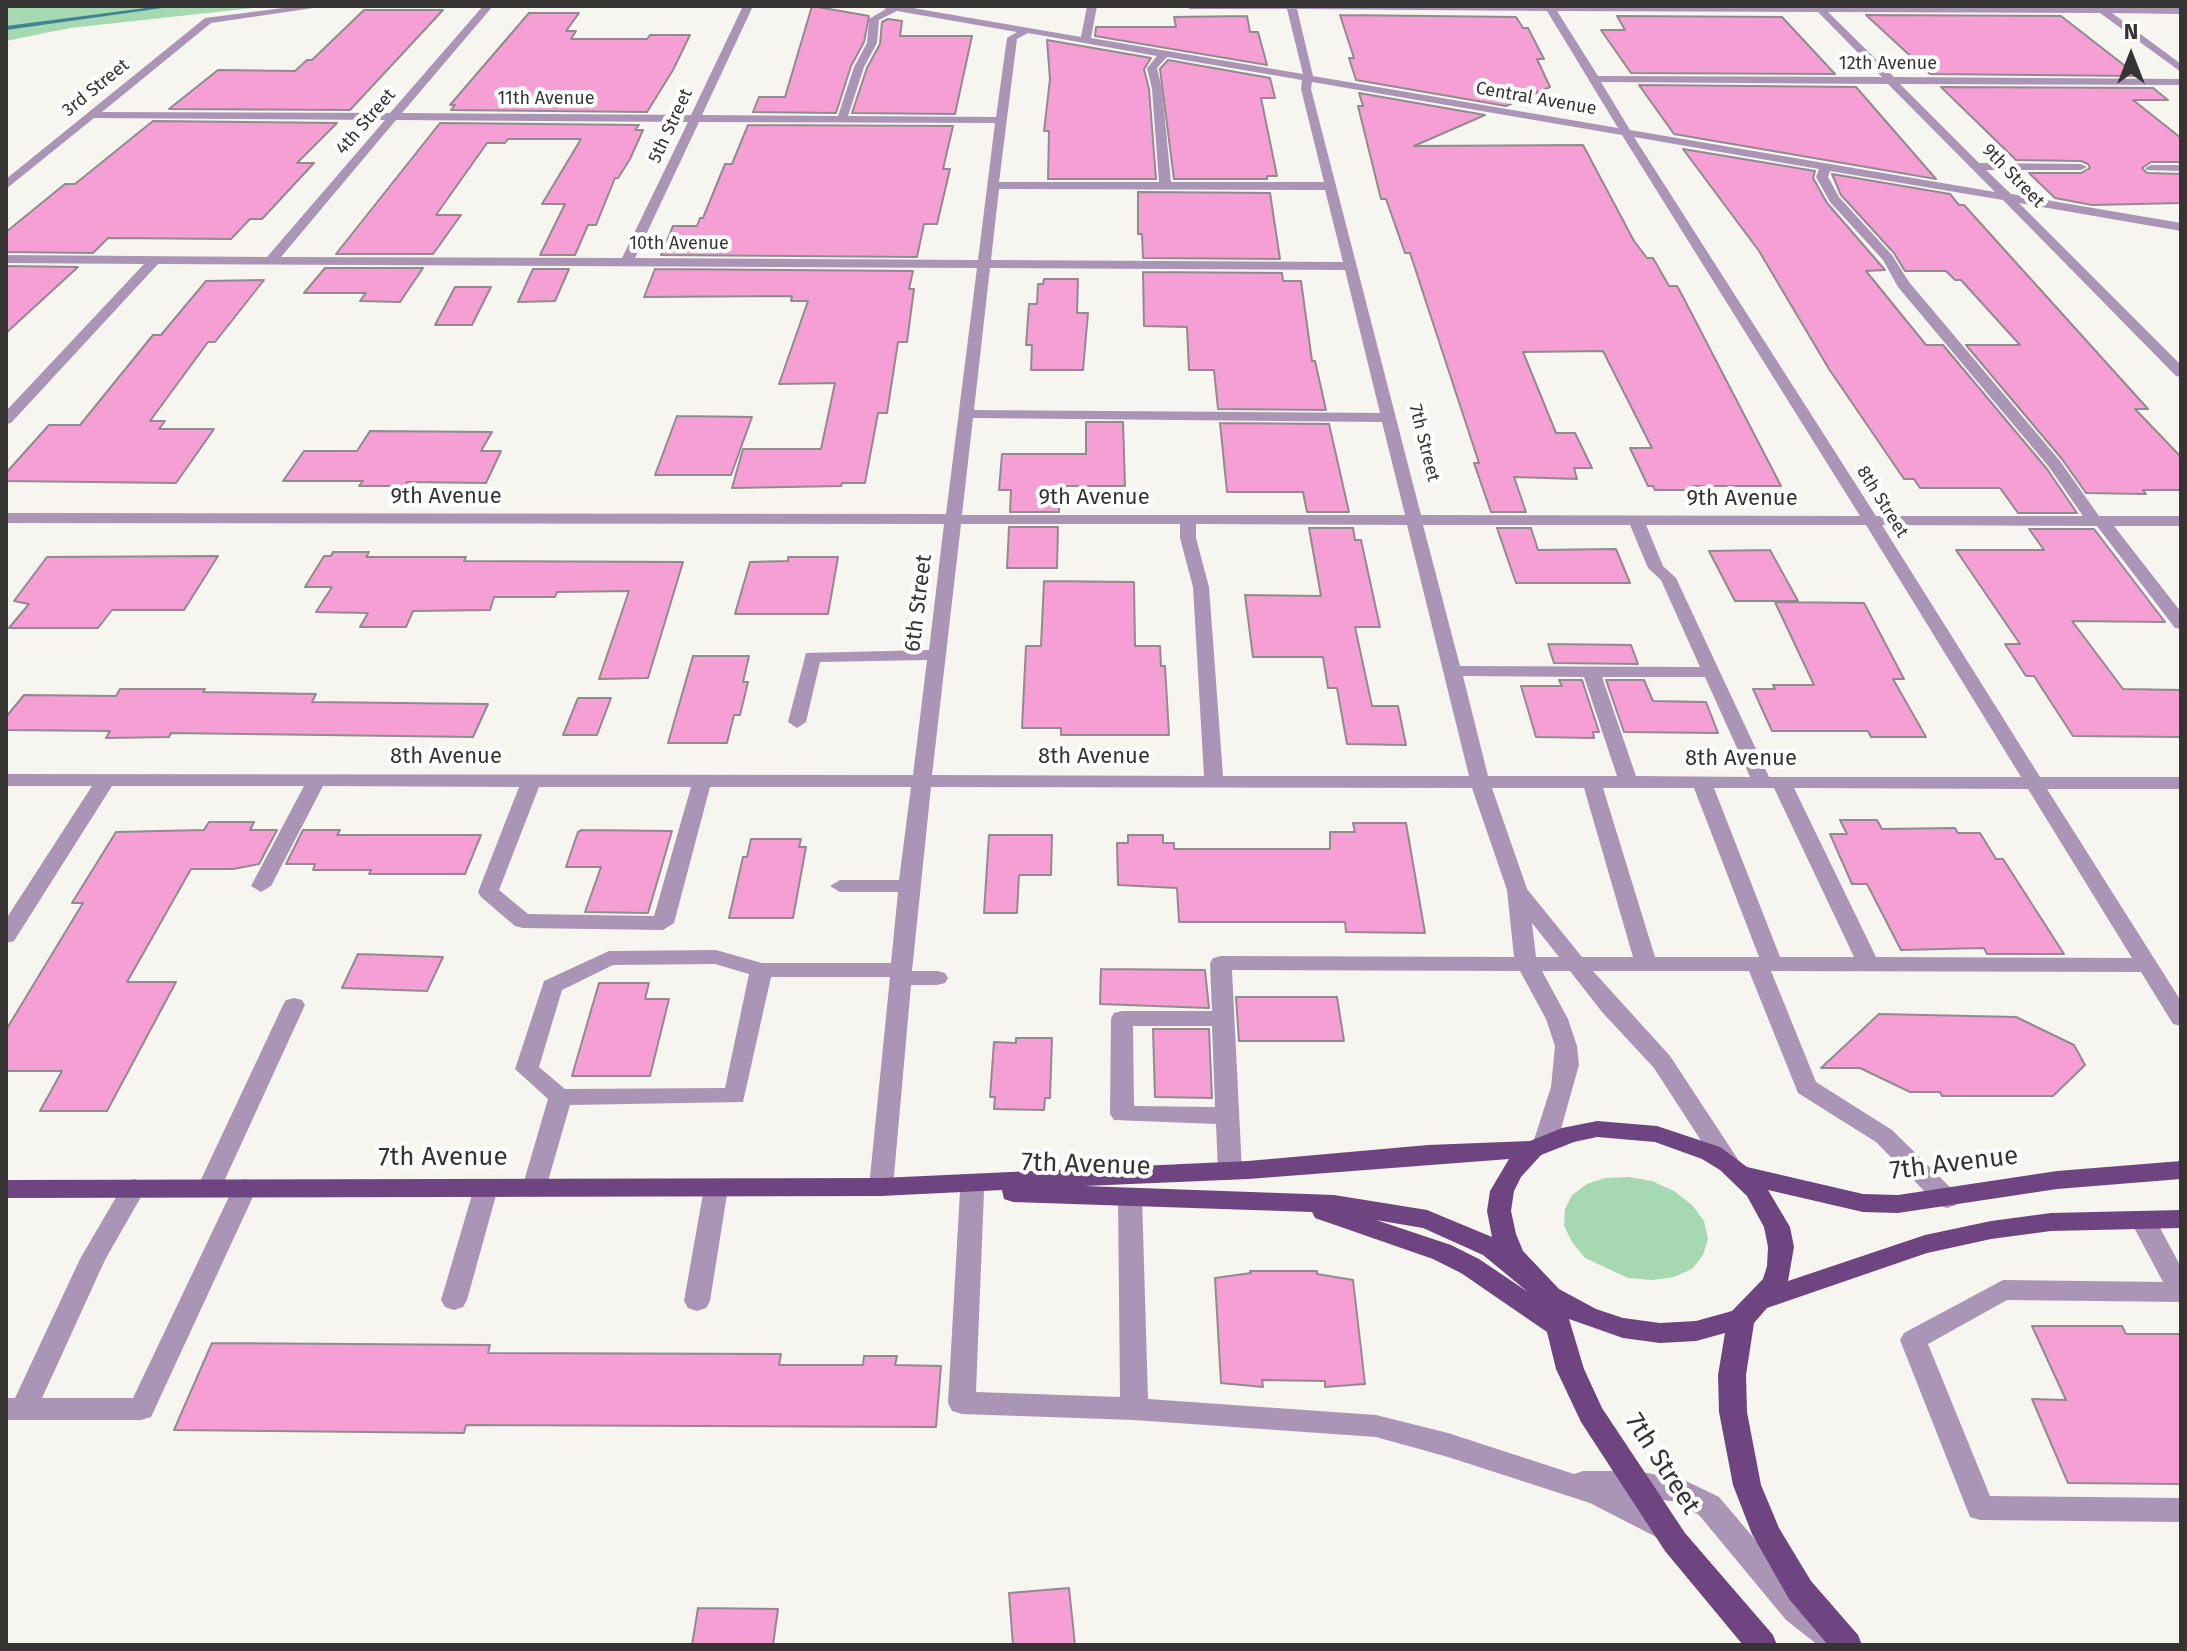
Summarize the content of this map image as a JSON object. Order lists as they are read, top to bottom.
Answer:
{
  "streets": {
    "main road": ["7th Street", "7th Avenue"],
    "street": [
      "12th Avenue",
      "3rd Street",
      "11th Avenue",
      "Central Avenue",
      "4th Street",
      "5th Street",
      "9th Street",
      "10th Avenue",
      "9th Avenue",
      "8th Street",
      "6th Street",
      "8th Avenue"
    ]
  },
  "crossings": [
    ["12th Avenue", "9th Street"],
    ["12th Avenue", "8th Street"],
    ["3rd Street", "11th Avenue"],
    ["11th Avenue", "4th Street"],
    ["11th Avenue", "5th Street"],
    ["11th Avenue", "6th Street"],
    ["Central Avenue", "9th Street"],
    ["Central Avenue", "7th Street"],
    ["Central Avenue", "8th Street"],
    ["Central Avenue", "6th Street"],
    ["4th Street", "10th Avenue"],
    ["5th Street", "10th Avenue"],
    ["10th Avenue", "7th Street"],
    ["10th Avenue", "6th Street"],
    ["7th Street", "9th Avenue"],
    ["7th Street", "8th Avenue"],
    ["7th Street", "7th Avenue"],
    ["9th Avenue", "8th Street"],
    ["9th Avenue", "6th Street"],
    ["8th Street", "8th Avenue"],
    ["6th Street", "8th Avenue"],
    ["6th Street", "7th Avenue"]
  ],
  "north": "top"
}
